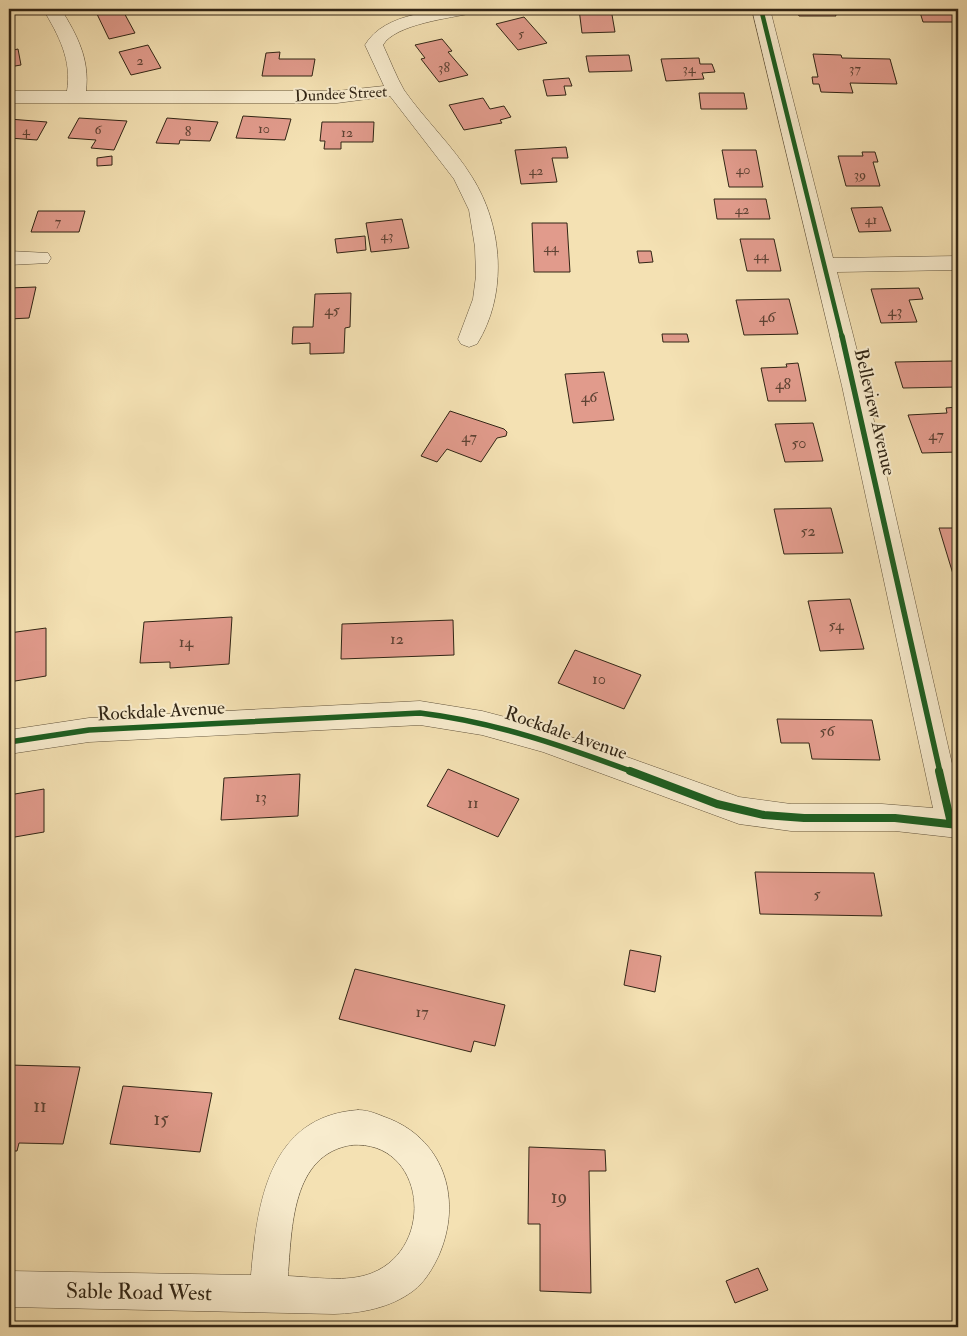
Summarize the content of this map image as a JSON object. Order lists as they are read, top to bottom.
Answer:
{
  "streets": {
    "street": [
      "Dundee Street",
      "Belleview Avenue",
      "Rockdale Avenue",
      "Sable Road West"
    ]
  },
  "crossings": [
    ["Belleview Avenue", "Rockdale Avenue"]
  ],
  "house_numbers": [
    "5",
    "2",
    "38",
    "34",
    "37",
    "10",
    "6",
    "4",
    "8",
    "12",
    "40",
    "42",
    "39",
    "42",
    "41",
    "7",
    "43",
    "44",
    "44",
    "45",
    "43",
    "46",
    "48",
    "46",
    "47",
    "47",
    "50",
    "52",
    "54",
    "12",
    "14",
    "10",
    "56",
    "13",
    "11",
    "5",
    "17",
    "11",
    "15",
    "19"
  ]
}
